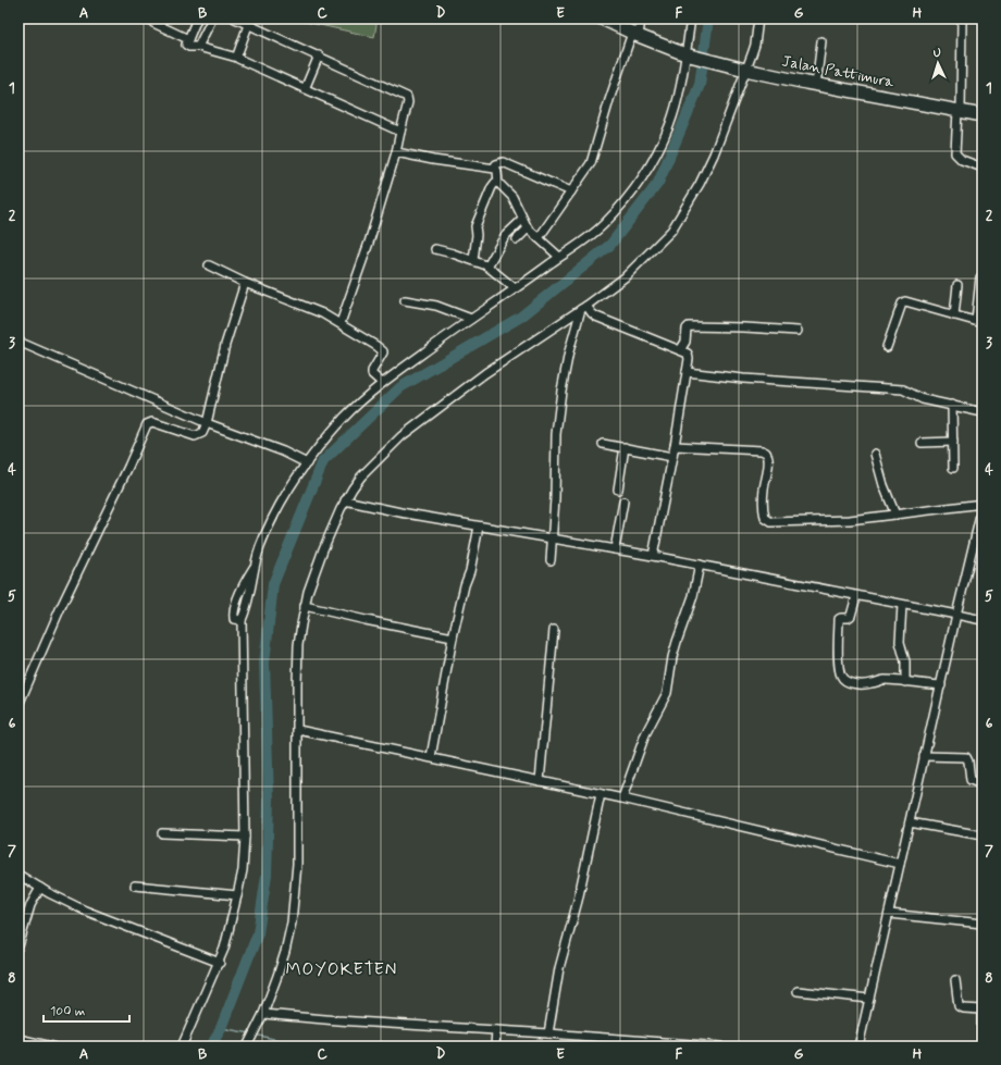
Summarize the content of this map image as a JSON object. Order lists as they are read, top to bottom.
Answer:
{
  "streets": {
    "highway": ["Jalan Pattimura"]
  },
  "districts": ["MOYOKETEN"],
  "scale_bar": "100 m",
  "north": "top",
  "grid": {
    "columns": [
      "A",
      "B",
      "C",
      "D",
      "E",
      "F",
      "G",
      "H"
    ],
    "rows": [
      "1",
      "2",
      "3",
      "4",
      "5",
      "6",
      "7",
      "8"
    ]
  }
}
